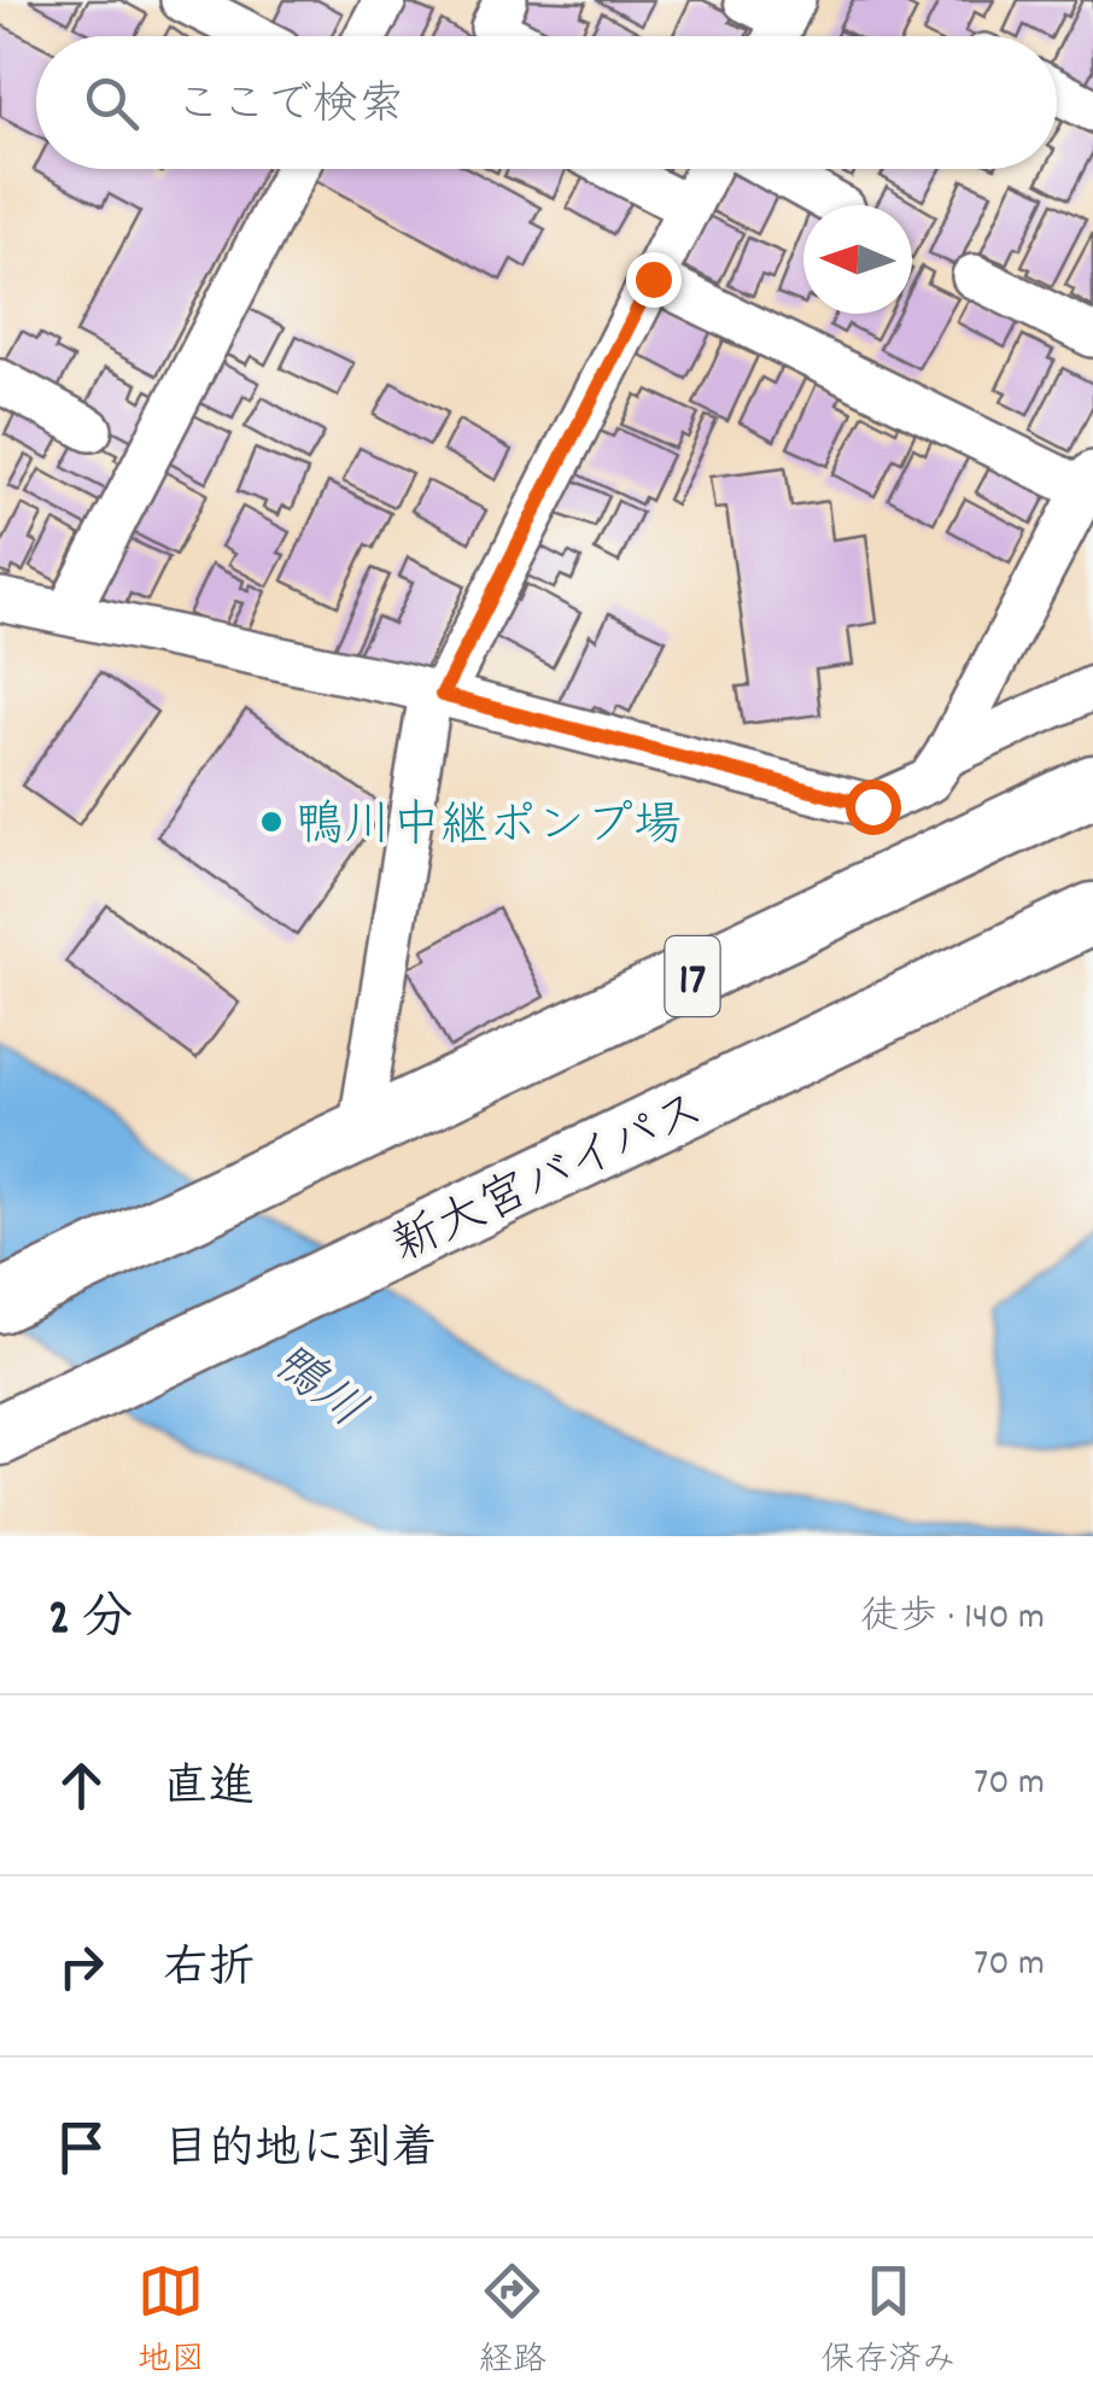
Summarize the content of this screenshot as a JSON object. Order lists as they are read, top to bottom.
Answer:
{
  "streets": {
    "highway": ["17", "新大宮バイパス"]
  },
  "water": ["鴨川"],
  "places": ["鴨川中継ポンプ場"],
  "north": "left",
  "page": {
    "search": "ここで検索",
    "heading": ["2 分", "徒歩 · 140 m"],
    "list": [
      ["直進", "70 m"],
      ["右折", "70 m"],
      "目的地に到着"
    ],
    "nav": ["地図", "経路", "保存済み"]
  }
}
